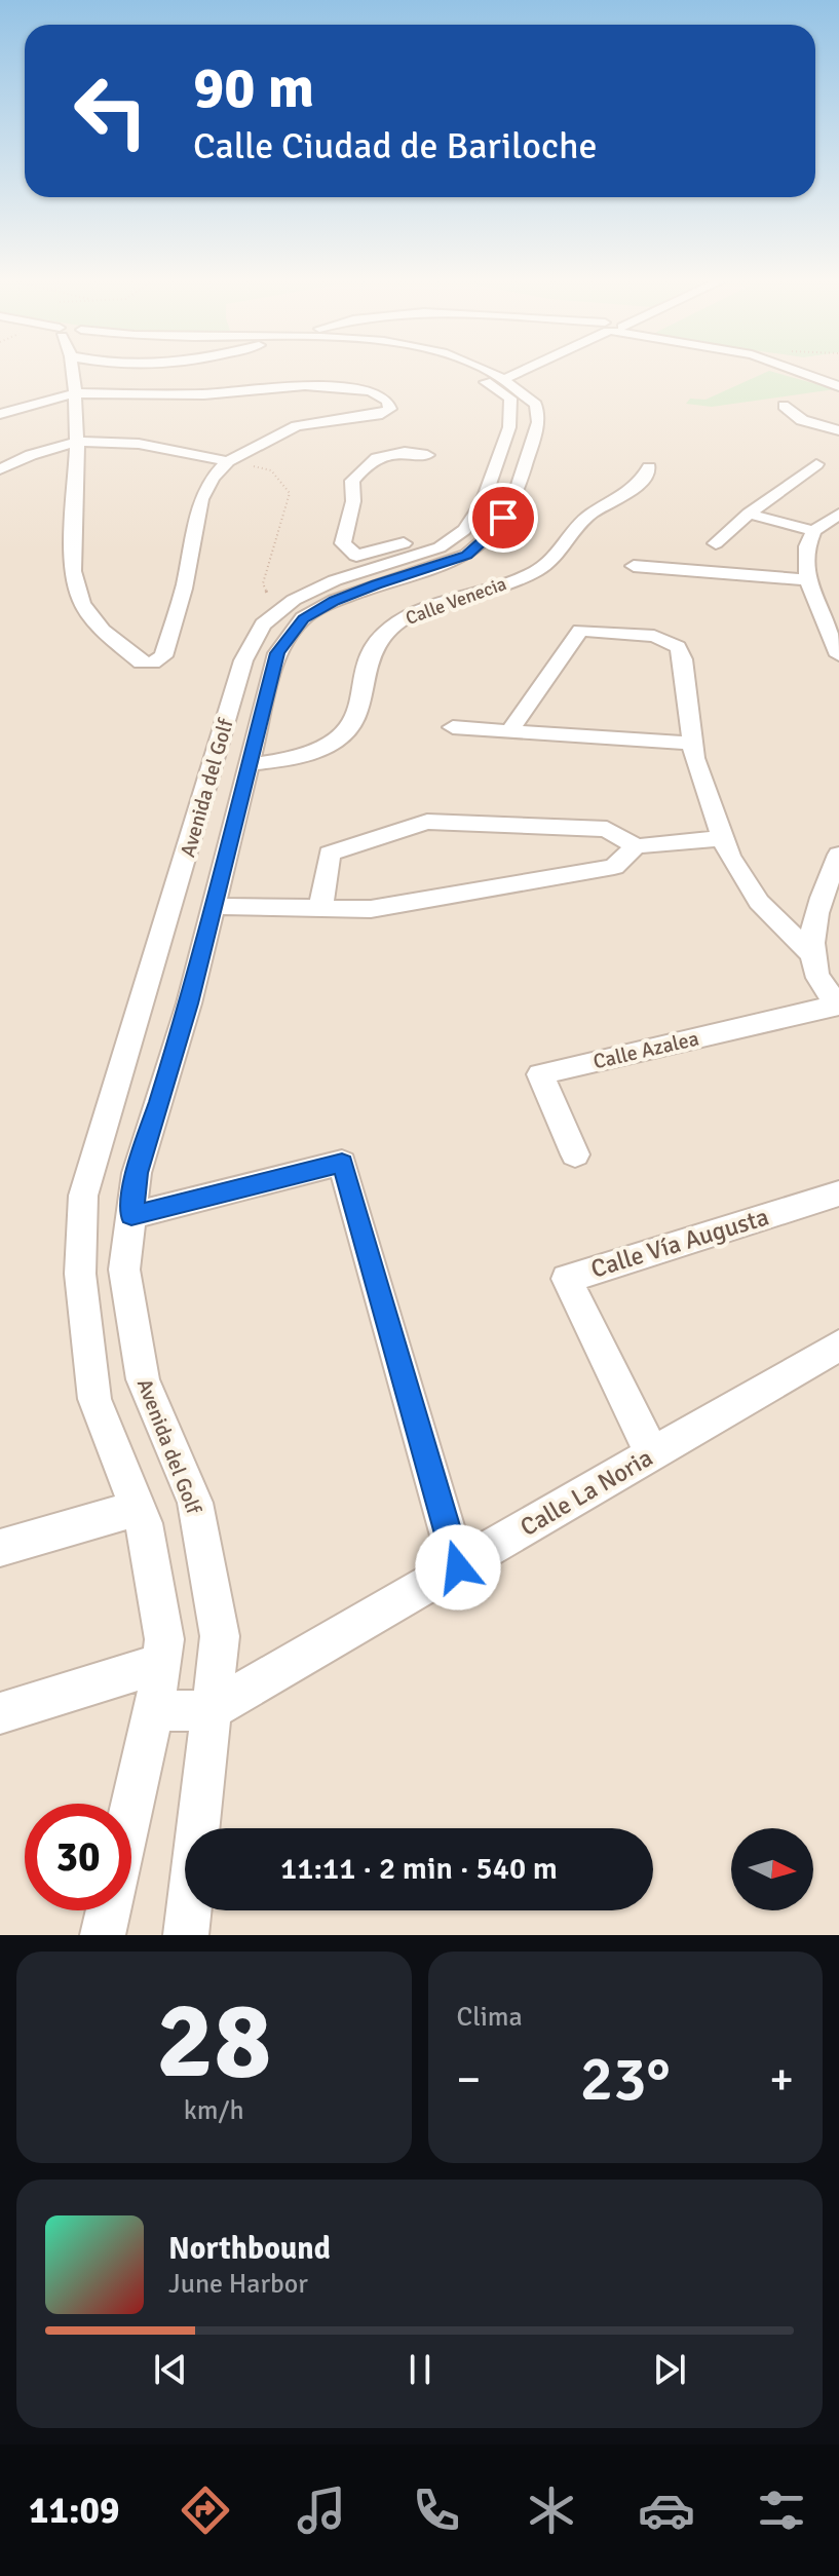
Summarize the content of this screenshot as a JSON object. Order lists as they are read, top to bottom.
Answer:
{
  "streets": {
    "street": [
      "Calle Venecia",
      "Avenida del Golf",
      "Calle Azalea",
      "Calle Vía Augusta",
      "Calle La Noria"
    ]
  },
  "crossings": [
    ["Calle Venecia", "Avenida del Golf"],
    ["Avenida del Golf", "Calle La Noria"],
    ["Calle Vía Augusta", "Calle La Noria"]
  ],
  "north": "right",
  "page": {
    "turn": ["90 m", "Calle Ciudad de Bariloche"],
    "limit": "30",
    "trip": "11:11 · 2 min · 540 m",
    "tile": [
      ["28", "km/h"],
      "Clima"
    ],
    "heat": ["−", "23°", "+"],
    "song": ["Northbound", "June Harbor"],
    "tabs": "11:09"
  }
}
